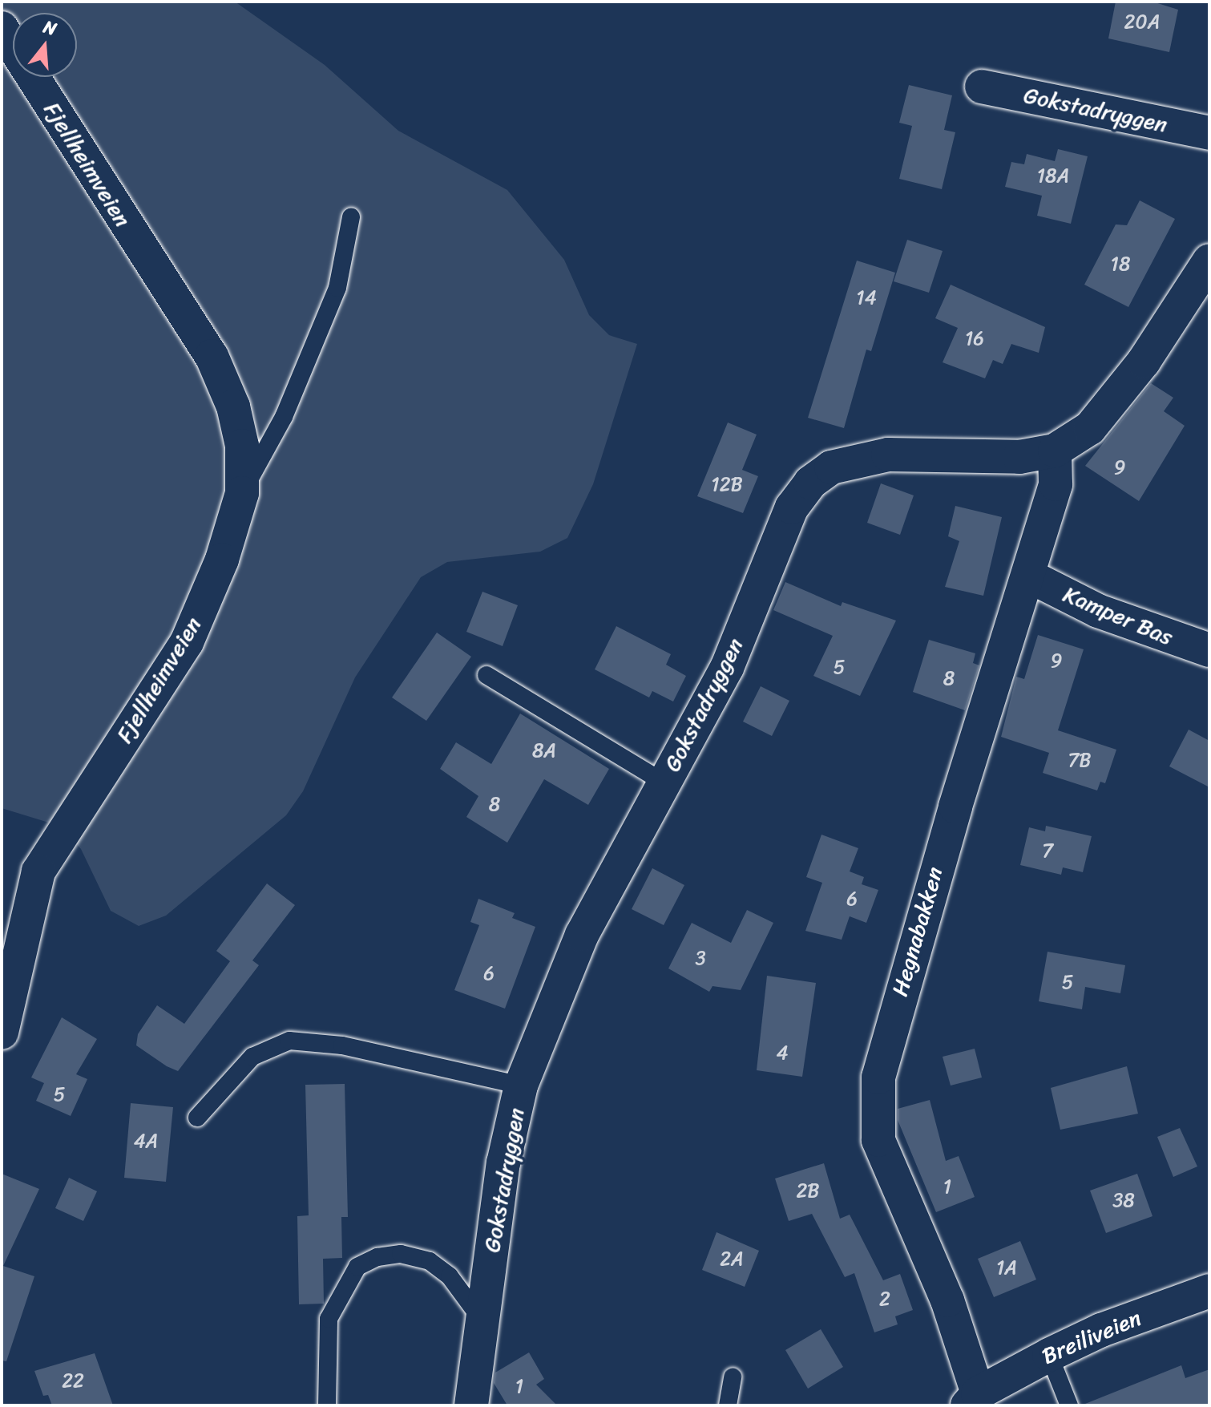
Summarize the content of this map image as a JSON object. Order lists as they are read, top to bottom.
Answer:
{
  "streets": {
    "street": [
      "Gokstadryggen",
      "Fjellheimveien",
      "Kamper Bas",
      "Hegnabakken",
      "Breiliveien"
    ]
  },
  "crossings": [
    ["Gokstadryggen", "Hegnabakken"],
    ["Kamper Bas", "Hegnabakken"],
    ["Hegnabakken", "Breiliveien"]
  ],
  "house_numbers": [
    "20A",
    "18A",
    "18",
    "14",
    "16",
    "9",
    "12B",
    "9",
    "5",
    "8",
    "8A",
    "7B",
    "8",
    "7",
    "6",
    "3",
    "6",
    "5",
    "4",
    "5",
    "4A",
    "1",
    "2B",
    "38",
    "2A",
    "1A",
    "2",
    "22",
    "1"
  ],
  "north": "top"
}
